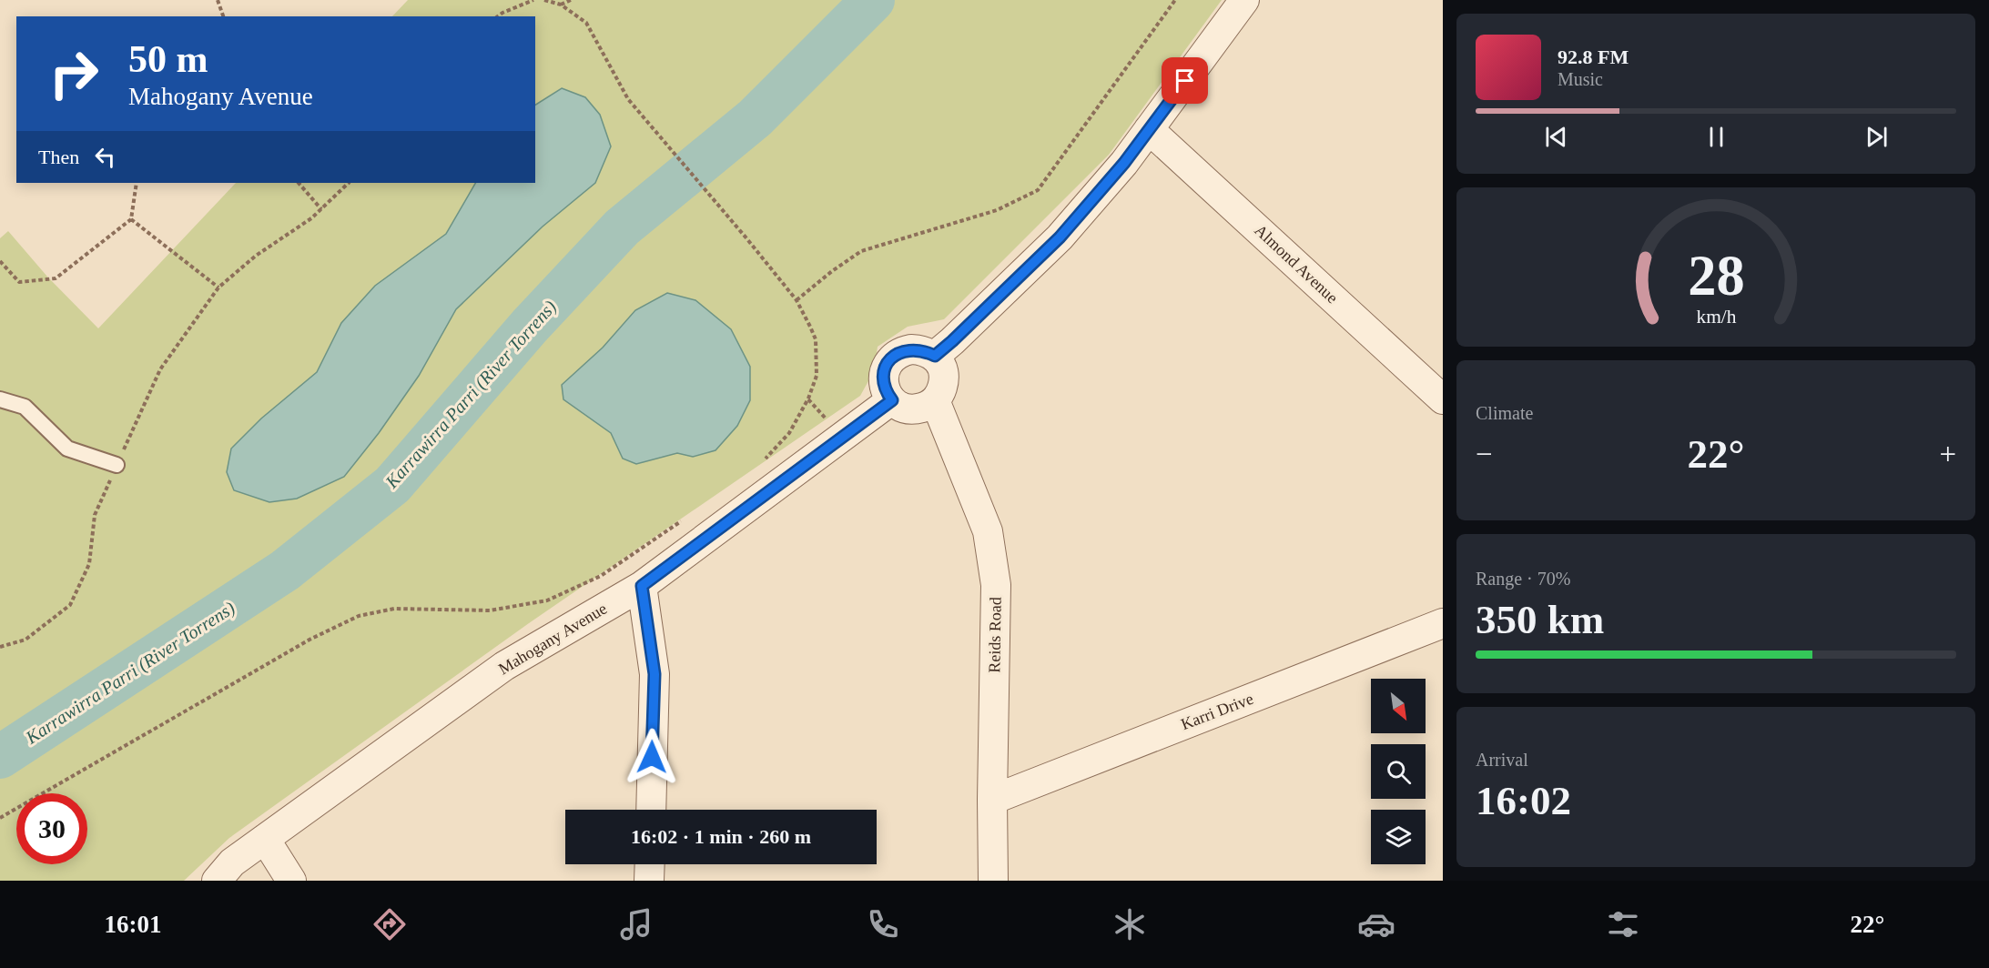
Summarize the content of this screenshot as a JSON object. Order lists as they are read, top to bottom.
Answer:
{
  "streets": {
    "street": [
      "Almond Avenue",
      "Reids Road",
      "Mahogany Avenue",
      "Karri Drive"
    ]
  },
  "crossings": [
    ["Reids Road", "Mahogany Avenue"],
    ["Reids Road", "Karri Drive"]
  ],
  "water": ["Karrawirra Parri (River Torrens)"],
  "north": "bottom right",
  "page": {
    "turn": ["50 m", "Mahogany Avenue"],
    "song": ["92.8 FM", "Music"],
    "then": "Then",
    "tile": [
      "Climate",
      ["Range · 70%", "350 km"],
      ["Arrival", "16:02"]
    ],
    "heat": ["−", "22°", "+"],
    "limit": "30",
    "trip": "16:02 · 1 min · 260 m",
    "tabs": ["16:01", "22°"],
    "gauge": ["28", "km/h"]
  }
}
